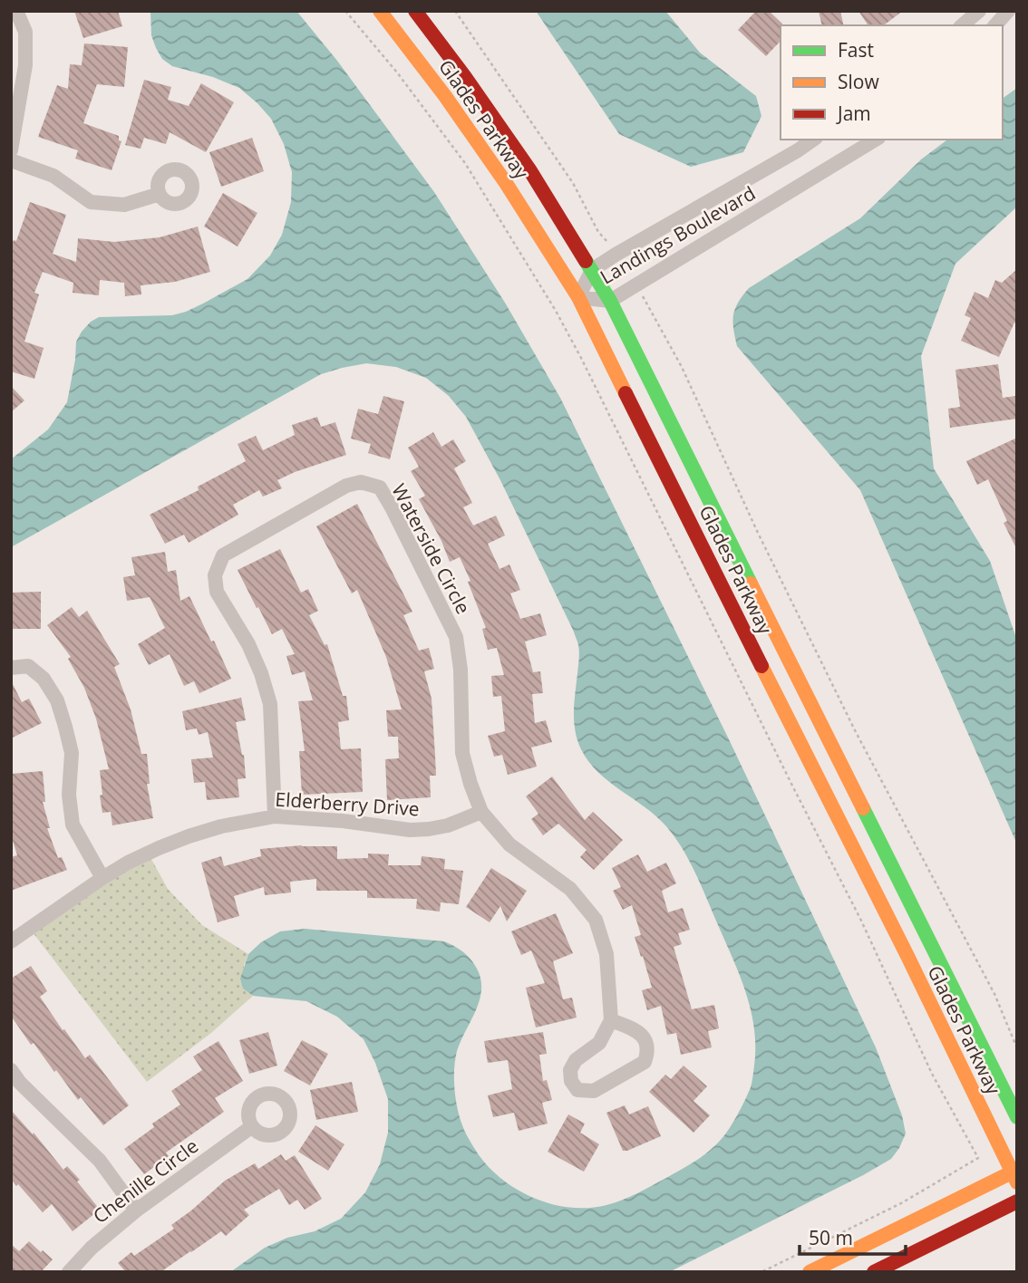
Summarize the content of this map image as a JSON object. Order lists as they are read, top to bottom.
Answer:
{
  "streets": {
    "main road": ["Glades Parkway"],
    "street": [
      "Landings Boulevard",
      "Waterside Circle",
      "Elderberry Drive",
      "Chenille Circle"
    ]
  },
  "crossings": [
    ["Glades Parkway", "Landings Boulevard"],
    ["Waterside Circle", "Elderberry Drive"]
  ],
  "legend": ["Fast", "Slow", "Jam"],
  "scale_bar": "50 m"
}
